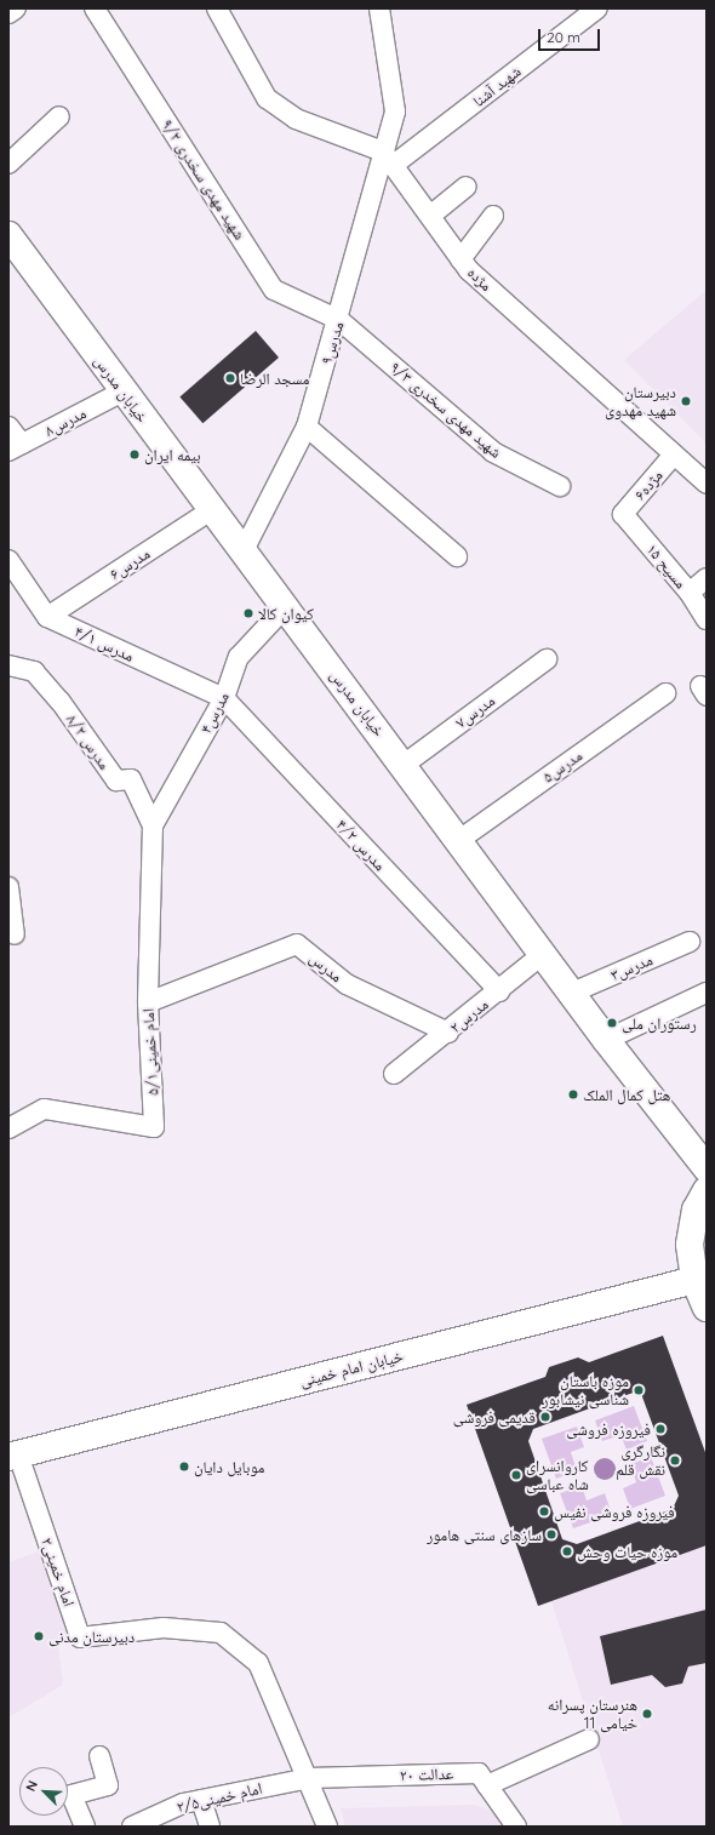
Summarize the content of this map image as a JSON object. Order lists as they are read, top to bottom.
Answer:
{
  "streets": {
    "main road": ["خیابان مدرس", "خیابان امام خمینی"],
    "street": [
      "شهبد آشنا",
      "شهید مهدی سخدری ۹/۲",
      "مژده",
      "مدرس۹",
      "شهید مهدی سخدری ۹/۳",
      "مدرس۸",
      "مژده۶",
      "مدرس۶",
      "مسیح ۱۵",
      "مدرس ۴/۱",
      "مدرس۷",
      "مدرس۴",
      "مدرس ۸/۲",
      "مدرس۵",
      "مدرس ۴/۲",
      "مدرس",
      "مدرس۳",
      "مدرس۲",
      "امام خمینی۵/۱",
      "امام خمینی۲",
      "عدالت ۲۰",
      "امام خمینی۲/۵"
    ]
  },
  "crossings": [
    ["شهبد آشنا", "مژده"],
    ["شهبد آشنا", "مدرس۹"],
    ["شهید مهدی سخدری ۹/۲", "مدرس۹"],
    ["شهید مهدی سخدری ۹/۲", "شهید مهدی سخدری ۹/۳"],
    ["مژده", "مدرس۹"],
    ["مژده", "مژده۶"],
    ["مدرس۹", "خیابان مدرس"],
    ["مدرس۹", "شهید مهدی سخدری ۹/۳"],
    ["خیابان مدرس", "مدرس۸"],
    ["خیابان مدرس", "مدرس۶"],
    ["خیابان مدرس", "مدرس۷"],
    ["خیابان مدرس", "مدرس۴"],
    ["خیابان مدرس", "مدرس۵"],
    ["خیابان مدرس", "مدرس۳"],
    ["خیابان مدرس", "مدرس۲"],
    ["مژده۶", "مسیح ۱۵"],
    ["مدرس۶", "مدرس ۴/۱"],
    ["مدرس ۴/۱", "مدرس۴"],
    ["مدرس ۴/۱", "مدرس ۴/۲"],
    ["مدرس۴", "مدرس ۸/۲"],
    ["مدرس۴", "مدرس ۴/۲"],
    ["مدرس۴", "امام خمینی۵/۱"],
    ["مدرس ۸/۲", "امام خمینی۵/۱"],
    ["مدرس ۴/۲", "مدرس۲"],
    ["مدرس", "مدرس۲"],
    ["مدرس", "امام خمینی۵/۱"],
    ["خیابان امام خمینی", "امام خمینی۲"],
    ["امام خمینی۲", "عدالت ۲۰"],
    ["امام خمینی۲", "امام خمینی۲/۵"],
    ["عدالت ۲۰", "امام خمینی۲/۵"]
  ],
  "places": [
    "مسجد الرضا",
    "دبیرستان شهید مهدوی",
    "بیمه ایران",
    "کیوان کالا",
    "رستوران ملی",
    "هتل کمال الملک",
    "موزه باستان شناسی نیشابور",
    "قدیمی فروشی",
    "فیروزه فروشی",
    "نگارگری نقش قلم",
    "موبایل دایان",
    "کاروانسرای شاه عباسی",
    "فیروزه فروشی نفیس",
    "سازهای سنتی هامور",
    "موزه حیات وحش",
    "دبیرستان مدنی",
    "هنرستان پسرانه خیامی 11"
  ],
  "scale_bar": "20 m",
  "north": "top left"
}
